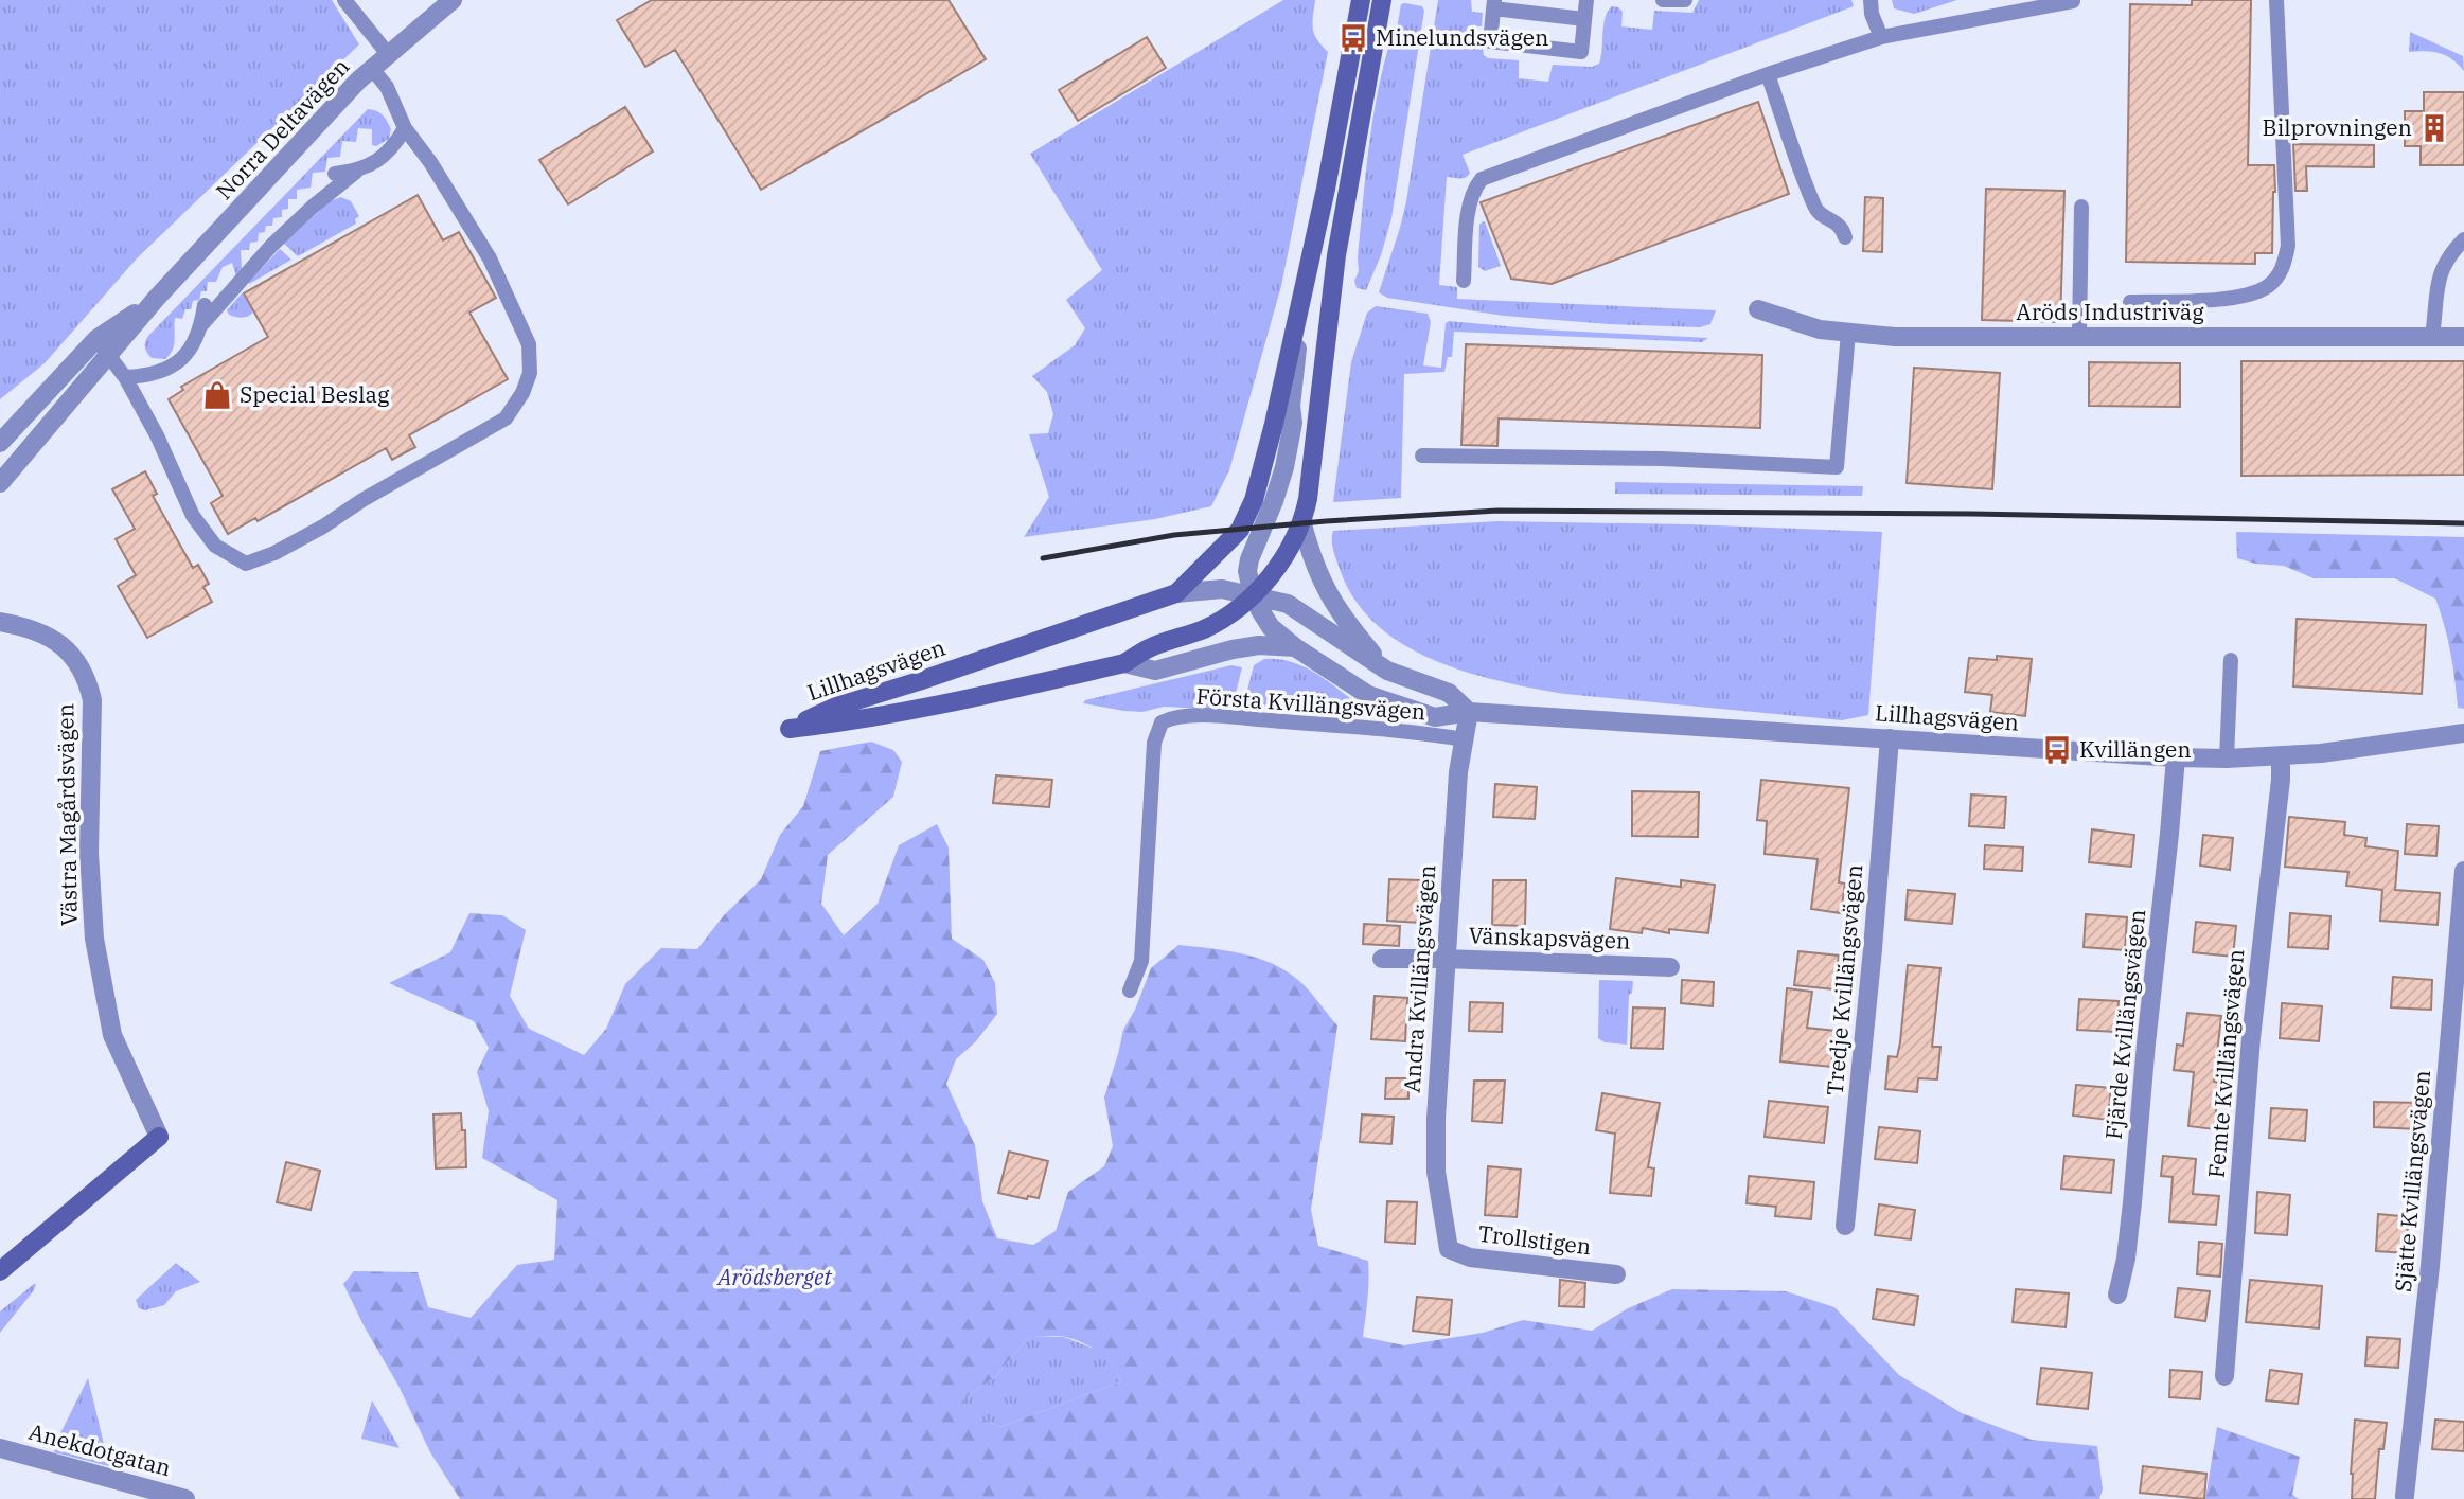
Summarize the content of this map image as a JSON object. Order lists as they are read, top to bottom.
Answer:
{
  "streets": {
    "main road": ["Lillhagsvägen"],
    "street": [
      "Norra Deltavägen",
      "Aröds Industriväg",
      "Västra Magårdsvägen",
      "Vänskapsvägen",
      "Andra Kvillängsvägen",
      "Tredje Kvillängsvägen",
      "Fjärde Kvillängsvägen",
      "Femte Kvillängsvägen",
      "Sjätte Kvillängsvägen",
      "Trollstigen",
      "Anekdotgatan"
    ],
    "lane": ["Första Kvillängsvägen"]
  },
  "crossings": [
    ["Lillhagsvägen", "Andra Kvillängsvägen"],
    ["Lillhagsvägen", "Tredje Kvillängsvägen"],
    ["Lillhagsvägen", "Fjärde Kvillängsvägen"],
    ["Lillhagsvägen", "Femte Kvillängsvägen"],
    ["Första Kvillängsvägen", "Andra Kvillängsvägen"],
    ["Vänskapsvägen", "Andra Kvillängsvägen"],
    ["Andra Kvillängsvägen", "Trollstigen"]
  ],
  "parks": ["Arödsberget"],
  "places": {
    "bus stop": ["Minelundsvägen", "Kvillängen"],
    "building": ["Bilprovningen"],
    "shop": ["Special Beslag"]
  }
}
